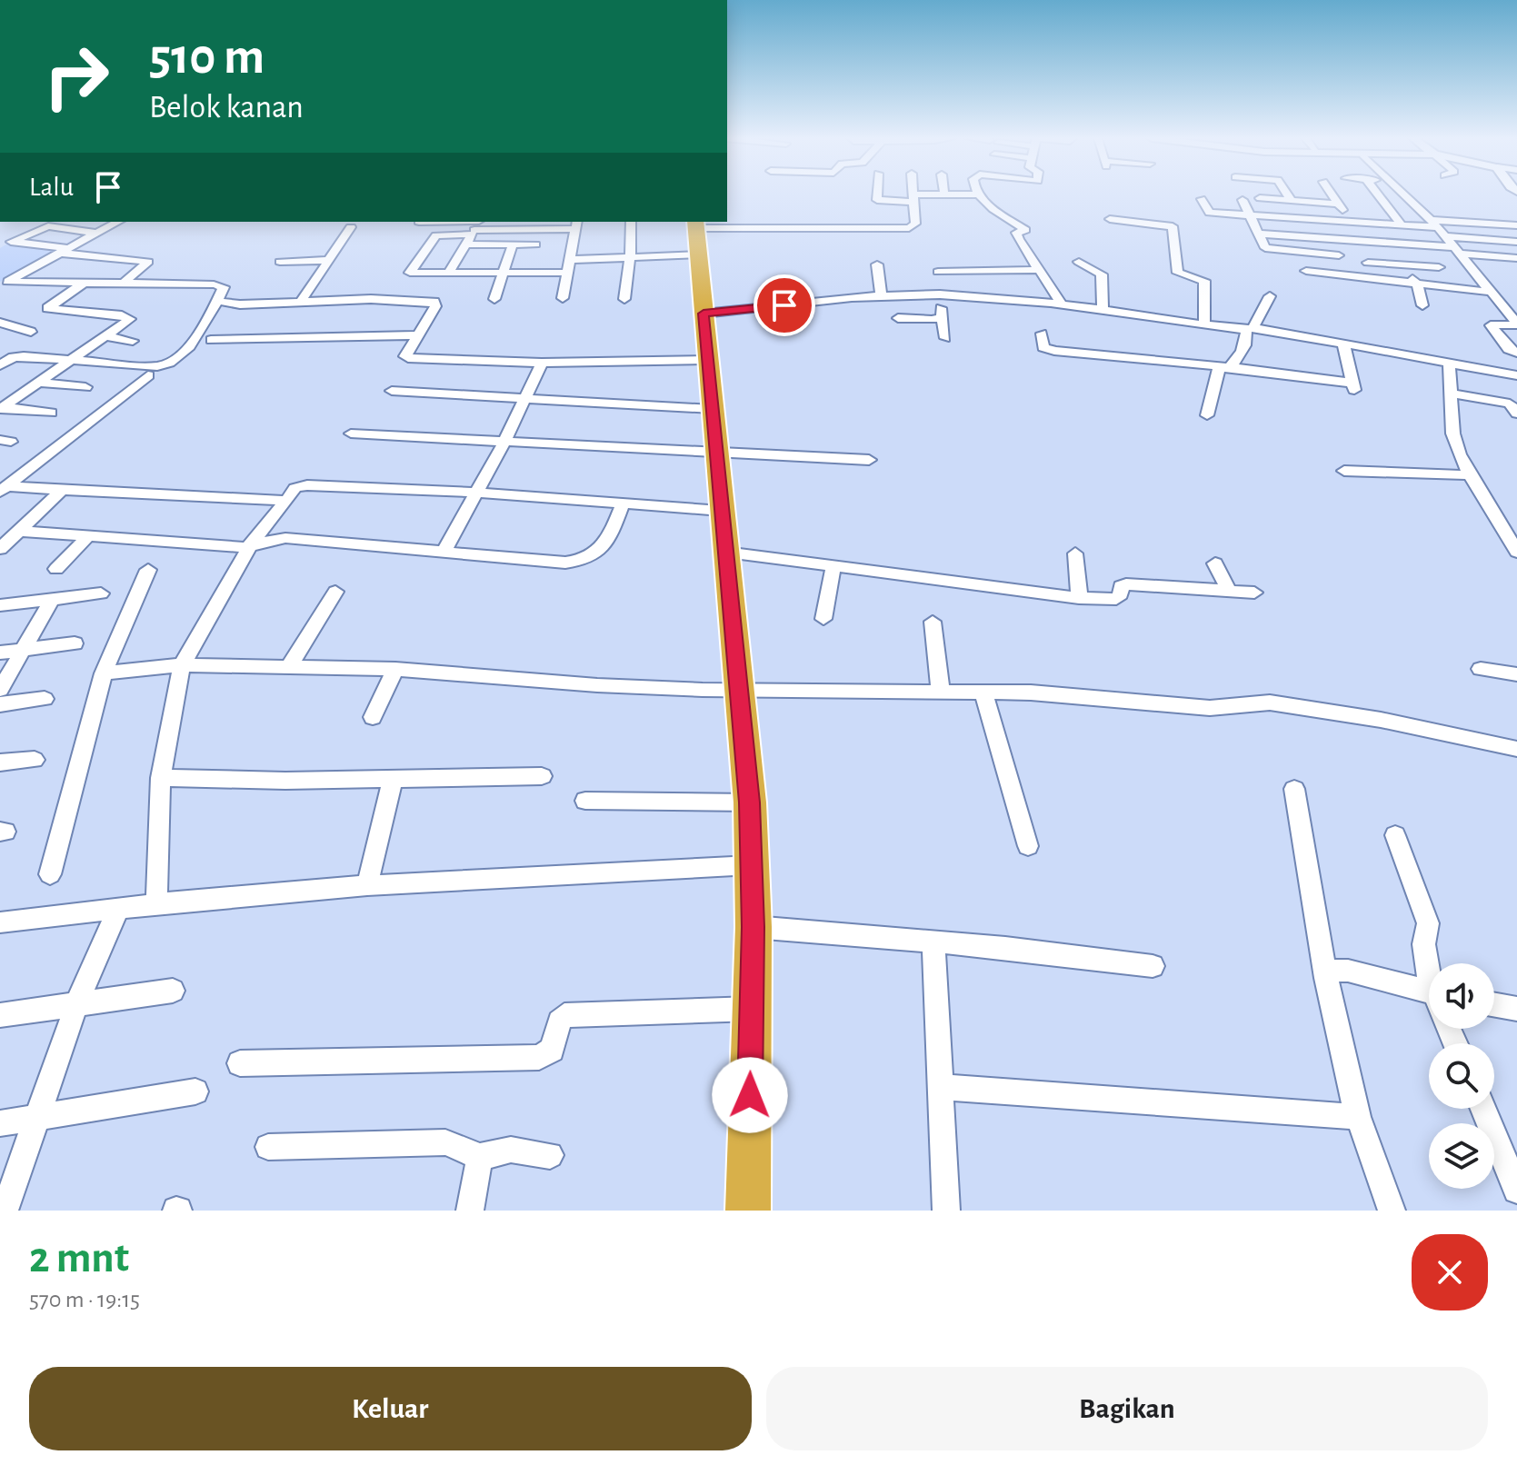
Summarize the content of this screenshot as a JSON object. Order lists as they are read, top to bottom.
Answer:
{
  "page": {
    "turn": ["510 m", "Belok kanan"],
    "then": "Lalu",
    "heading": ["2 mnt", "570 m · 19:15"],
    "buttons": ["Keluar", "Bagikan"]
  }
}
